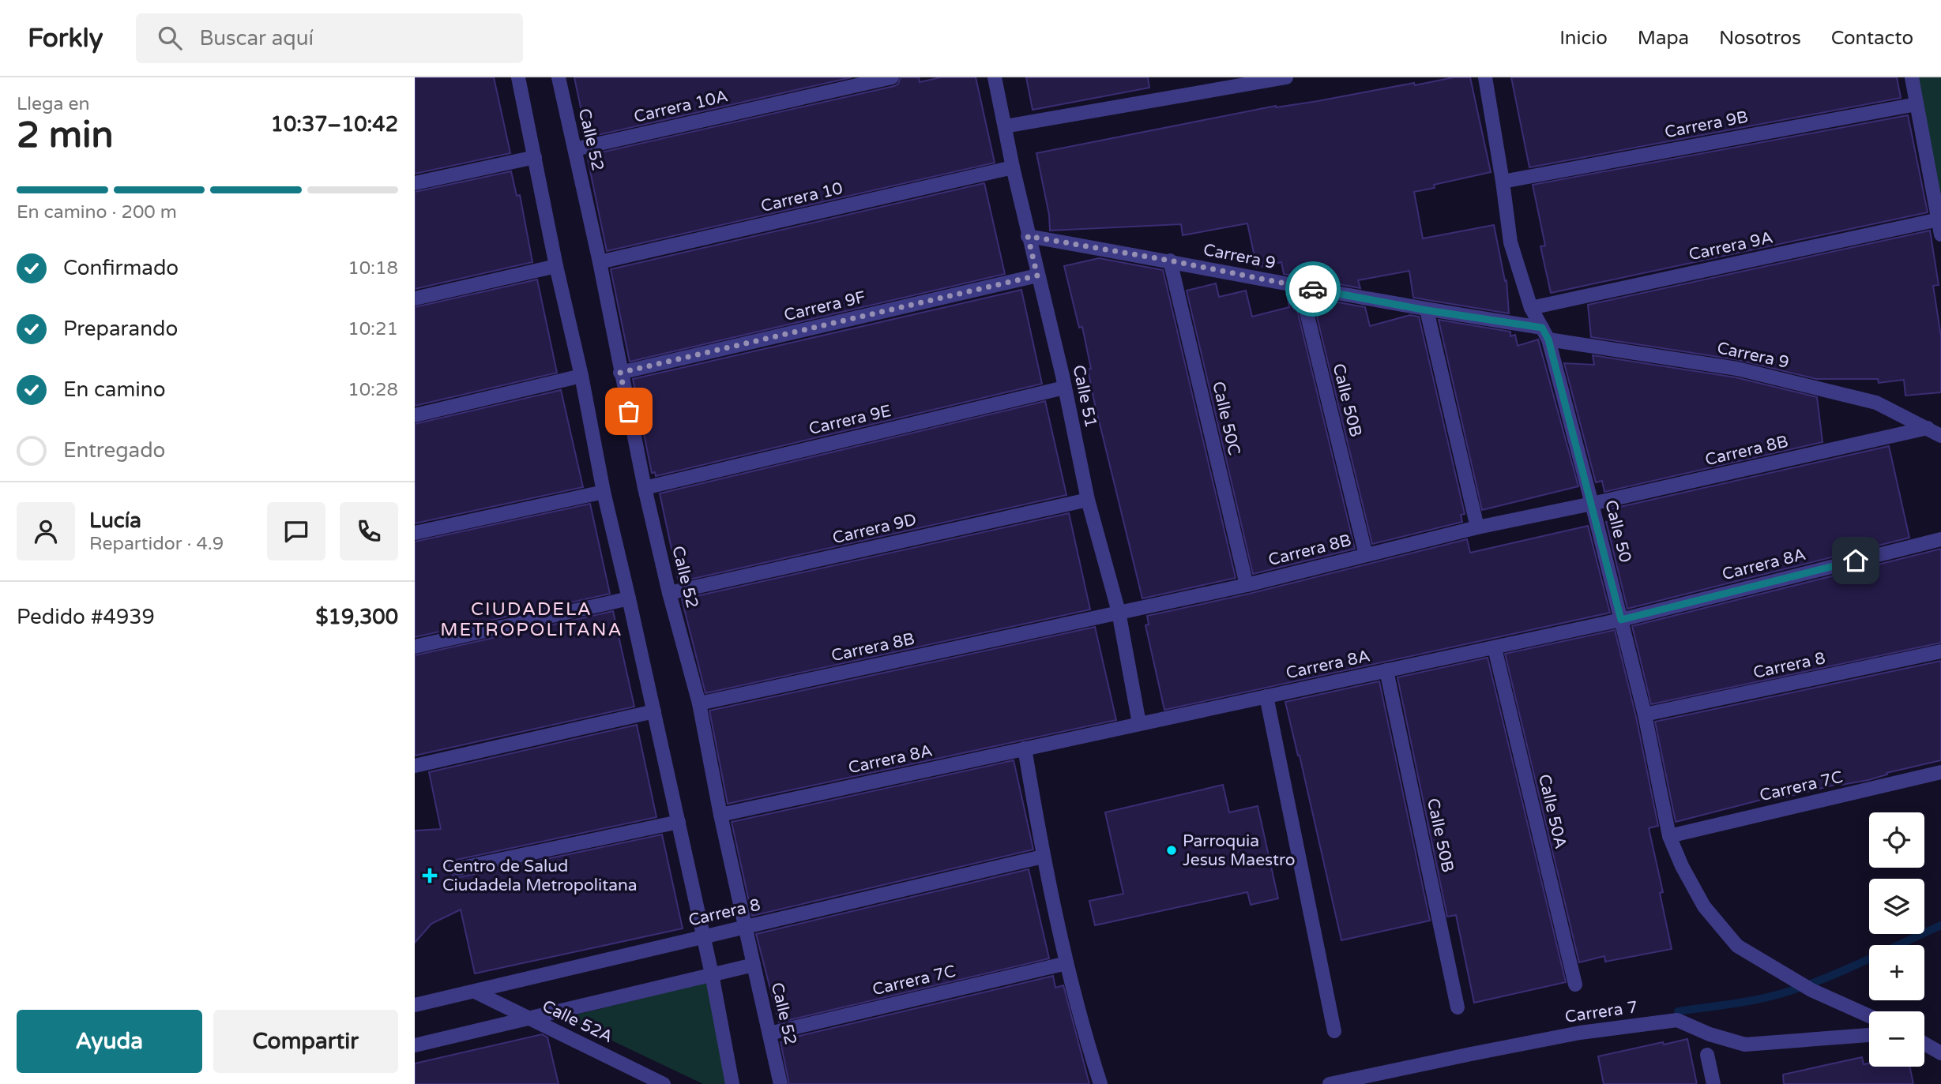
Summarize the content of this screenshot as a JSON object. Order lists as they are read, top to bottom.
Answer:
{
  "streets": {
    "street": [
      "Carrera 10A",
      "Carrera 9B",
      "Calle 52",
      "Carrera 10",
      "Carrera 9A",
      "Carrera 9",
      "Carrera 9F",
      "Calle 51",
      "Calle 50B",
      "Calle 50C",
      "Carrera 9E",
      "Carrera 8B",
      "Carrera 9D",
      "Calle 50",
      "Carrera 8A",
      "Carrera 8",
      "Carrera 7C",
      "Calle 50A",
      "Carrera 7",
      "Calle 52A"
    ]
  },
  "crossings": [
    ["Carrera 10A", "Calle 52"],
    ["Carrera 9B", "Calle 50"],
    ["Calle 52", "Carrera 10"],
    ["Calle 52", "Carrera 9F"],
    ["Calle 52", "Carrera 9E"],
    ["Calle 52", "Carrera 8B"],
    ["Calle 52", "Carrera 9D"],
    ["Calle 52", "Carrera 8A"],
    ["Calle 52", "Carrera 8"],
    ["Calle 52", "Carrera 7C"],
    ["Carrera 10", "Calle 51"],
    ["Carrera 9A", "Calle 50"],
    ["Carrera 9", "Calle 51"],
    ["Carrera 9", "Calle 50B"],
    ["Carrera 9", "Calle 50C"],
    ["Carrera 9", "Carrera 8B"],
    ["Carrera 9", "Calle 50"],
    ["Carrera 9F", "Calle 51"],
    ["Calle 51", "Carrera 9E"],
    ["Calle 51", "Carrera 8B"],
    ["Calle 51", "Carrera 9D"],
    ["Calle 51", "Carrera 8A"],
    ["Calle 50B", "Carrera 8B"],
    ["Calle 50B", "Carrera 8A"],
    ["Calle 50C", "Carrera 8B"],
    ["Carrera 8B", "Calle 50"],
    ["Calle 50", "Carrera 8A"],
    ["Calle 50", "Carrera 8"],
    ["Calle 50", "Carrera 7C"],
    ["Carrera 8A", "Calle 50A"],
    ["Carrera 8", "Calle 52A"]
  ],
  "districts": ["CIUDADELA METROPOLITANA"],
  "places": {
    "other": ["Parroquia Jesus Maestro"],
    "health": ["Centro de Salud Ciudadela Metropolitana"]
  },
  "page": {
    "header": "Forkly",
    "search": "Buscar aquí",
    "nav": [
      "Inicio",
      "Mapa",
      "Nosotros",
      "Contacto"
    ],
    "heading": ["2 min", "Llega en", "10:37–10:42"],
    "panel": [
      "Lucía",
      "Repartidor · 4.9",
      "Pedido #4939",
      "$19,300"
    ],
    "bar": "En camino · 200 m",
    "list": [
      ["Confirmado", "10:18"],
      ["Preparando", "10:21"],
      ["En camino", "10:28"],
      "Entregado"
    ],
    "map_buttons": ["+", "−"],
    "buttons": ["Ayuda", "Compartir"]
  }
}
